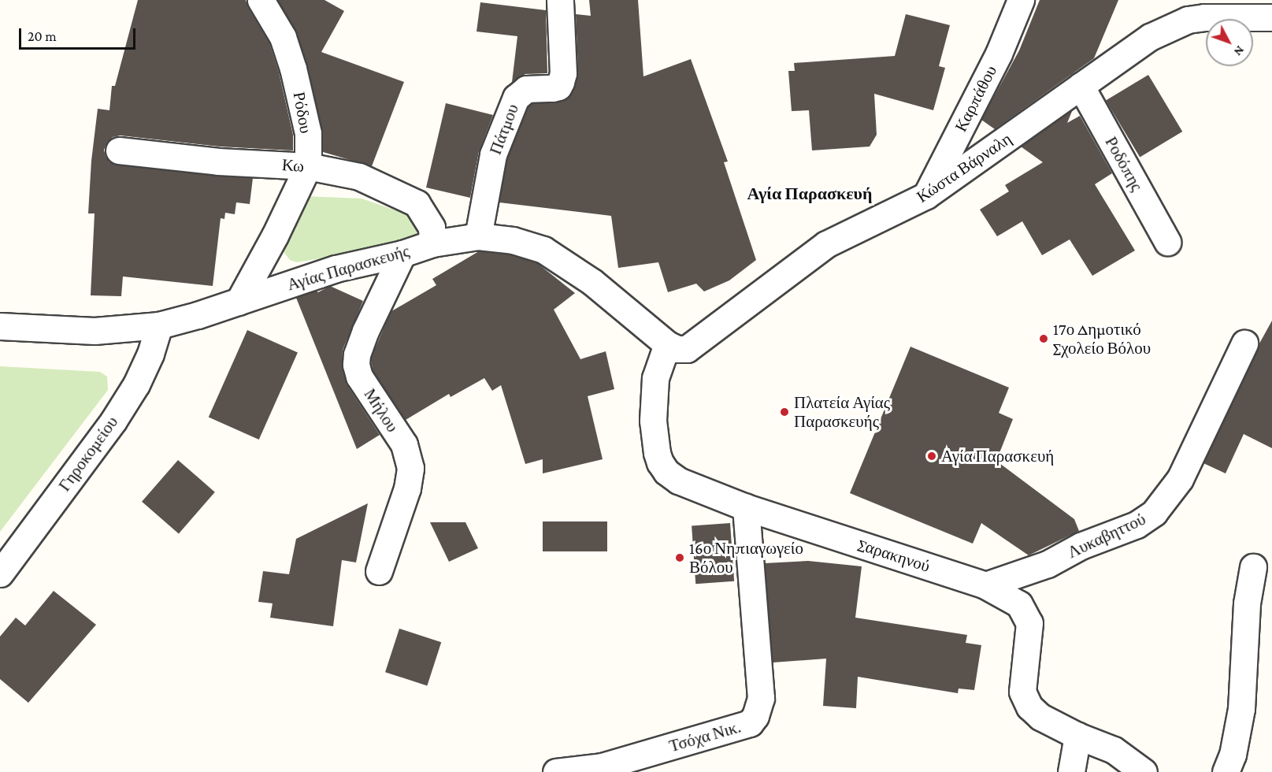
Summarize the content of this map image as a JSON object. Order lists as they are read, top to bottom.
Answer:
{
  "streets": {
    "street": [
      "Καρπάθου",
      "Ρόδου",
      "Πάτμου",
      "Ροδόπης",
      "Κω",
      "Κώστα Βάρναλη",
      "Αγίας Παρασκευής",
      "Μήλου",
      "Γηροκομείου",
      "Λυκαβηττού",
      "Σαρακηνού",
      "Τσόχα Νικ."
    ]
  },
  "crossings": [
    ["Καρπάθου", "Κώστα Βάρναλη"],
    ["Ρόδου", "Κω"],
    ["Ρόδου", "Αγίας Παρασκευής"],
    ["Πάτμου", "Αγίας Παρασκευής"],
    ["Ροδόπης", "Κώστα Βάρναλη"],
    ["Κω", "Αγίας Παρασκευής"],
    ["Κώστα Βάρναλη", "Αγίας Παρασκευής"],
    ["Κώστα Βάρναλη", "Σαρακηνού"],
    ["Αγίας Παρασκευής", "Μήλου"],
    ["Αγίας Παρασκευής", "Γηροκομείου"],
    ["Αγίας Παρασκευής", "Σαρακηνού"],
    ["Λυκαβηττού", "Σαρακηνού"],
    ["Σαρακηνού", "Τσόχα Νικ."]
  ],
  "districts": ["Αγία Παρασκευή"],
  "places": [
    "17ο Δημοτικό Σχολείο Βόλου",
    "Πλατεία Αγίας Παρασκευής",
    "Αγία Παρασκευή",
    "16ο Νηπιαγωγείο Βόλου"
  ],
  "scale_bar": "20 m",
  "north": "bottom right"
}
